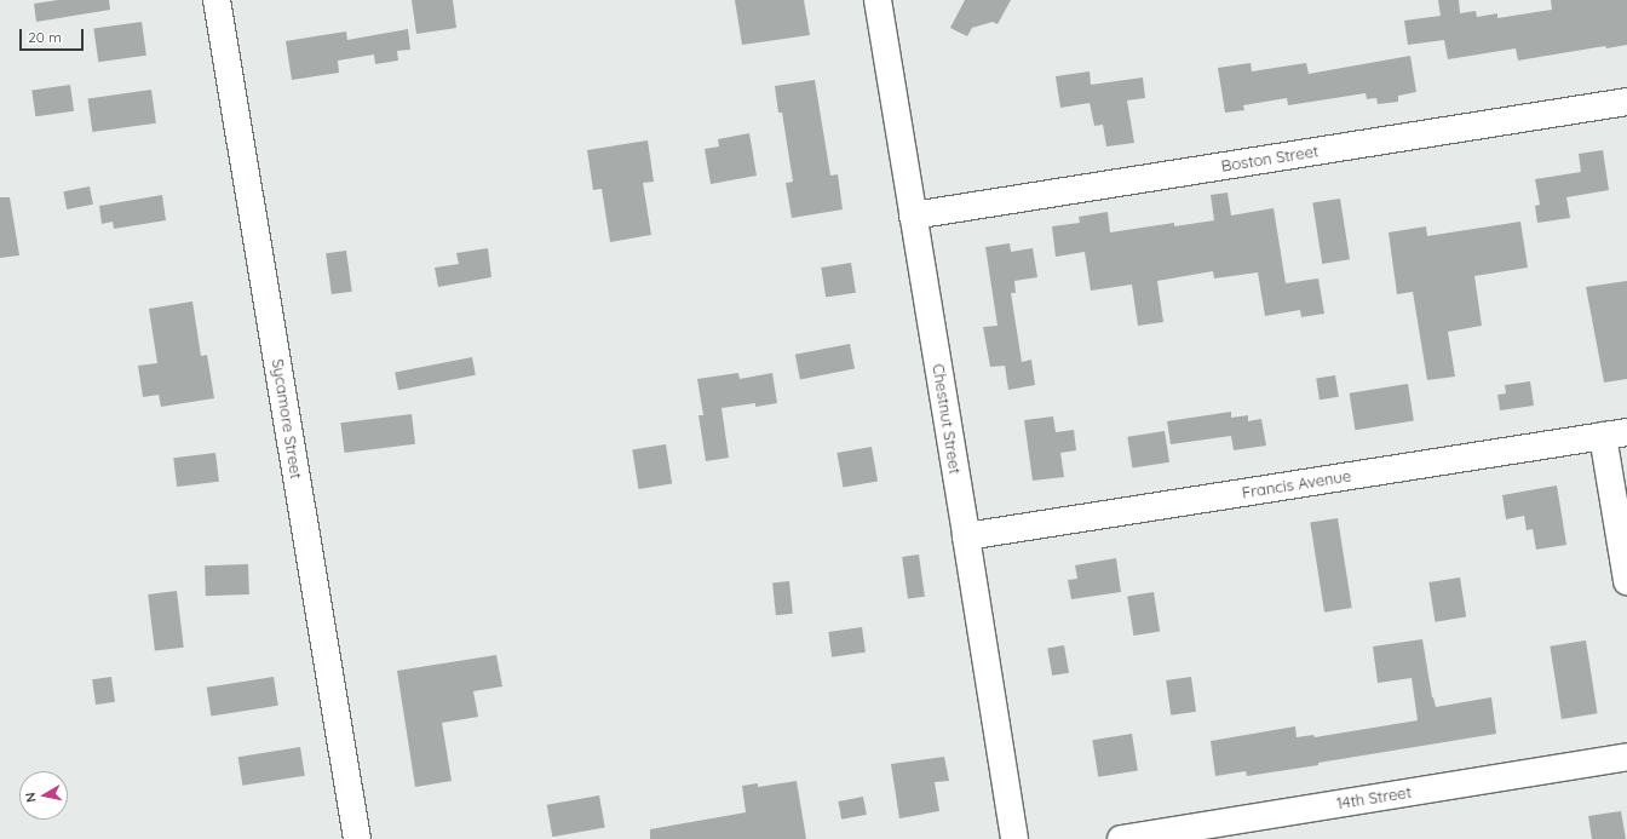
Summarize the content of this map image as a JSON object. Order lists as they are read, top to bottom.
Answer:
{
  "streets": {
    "street": [
      "Boston Street",
      "Sycamore Street",
      "Chestnut Street",
      "Francis Avenue",
      "14th Street"
    ]
  },
  "crossings": [
    ["Boston Street", "Chestnut Street"],
    ["Chestnut Street", "Francis Avenue"]
  ],
  "scale_bar": "20 m",
  "north": "left"
}
